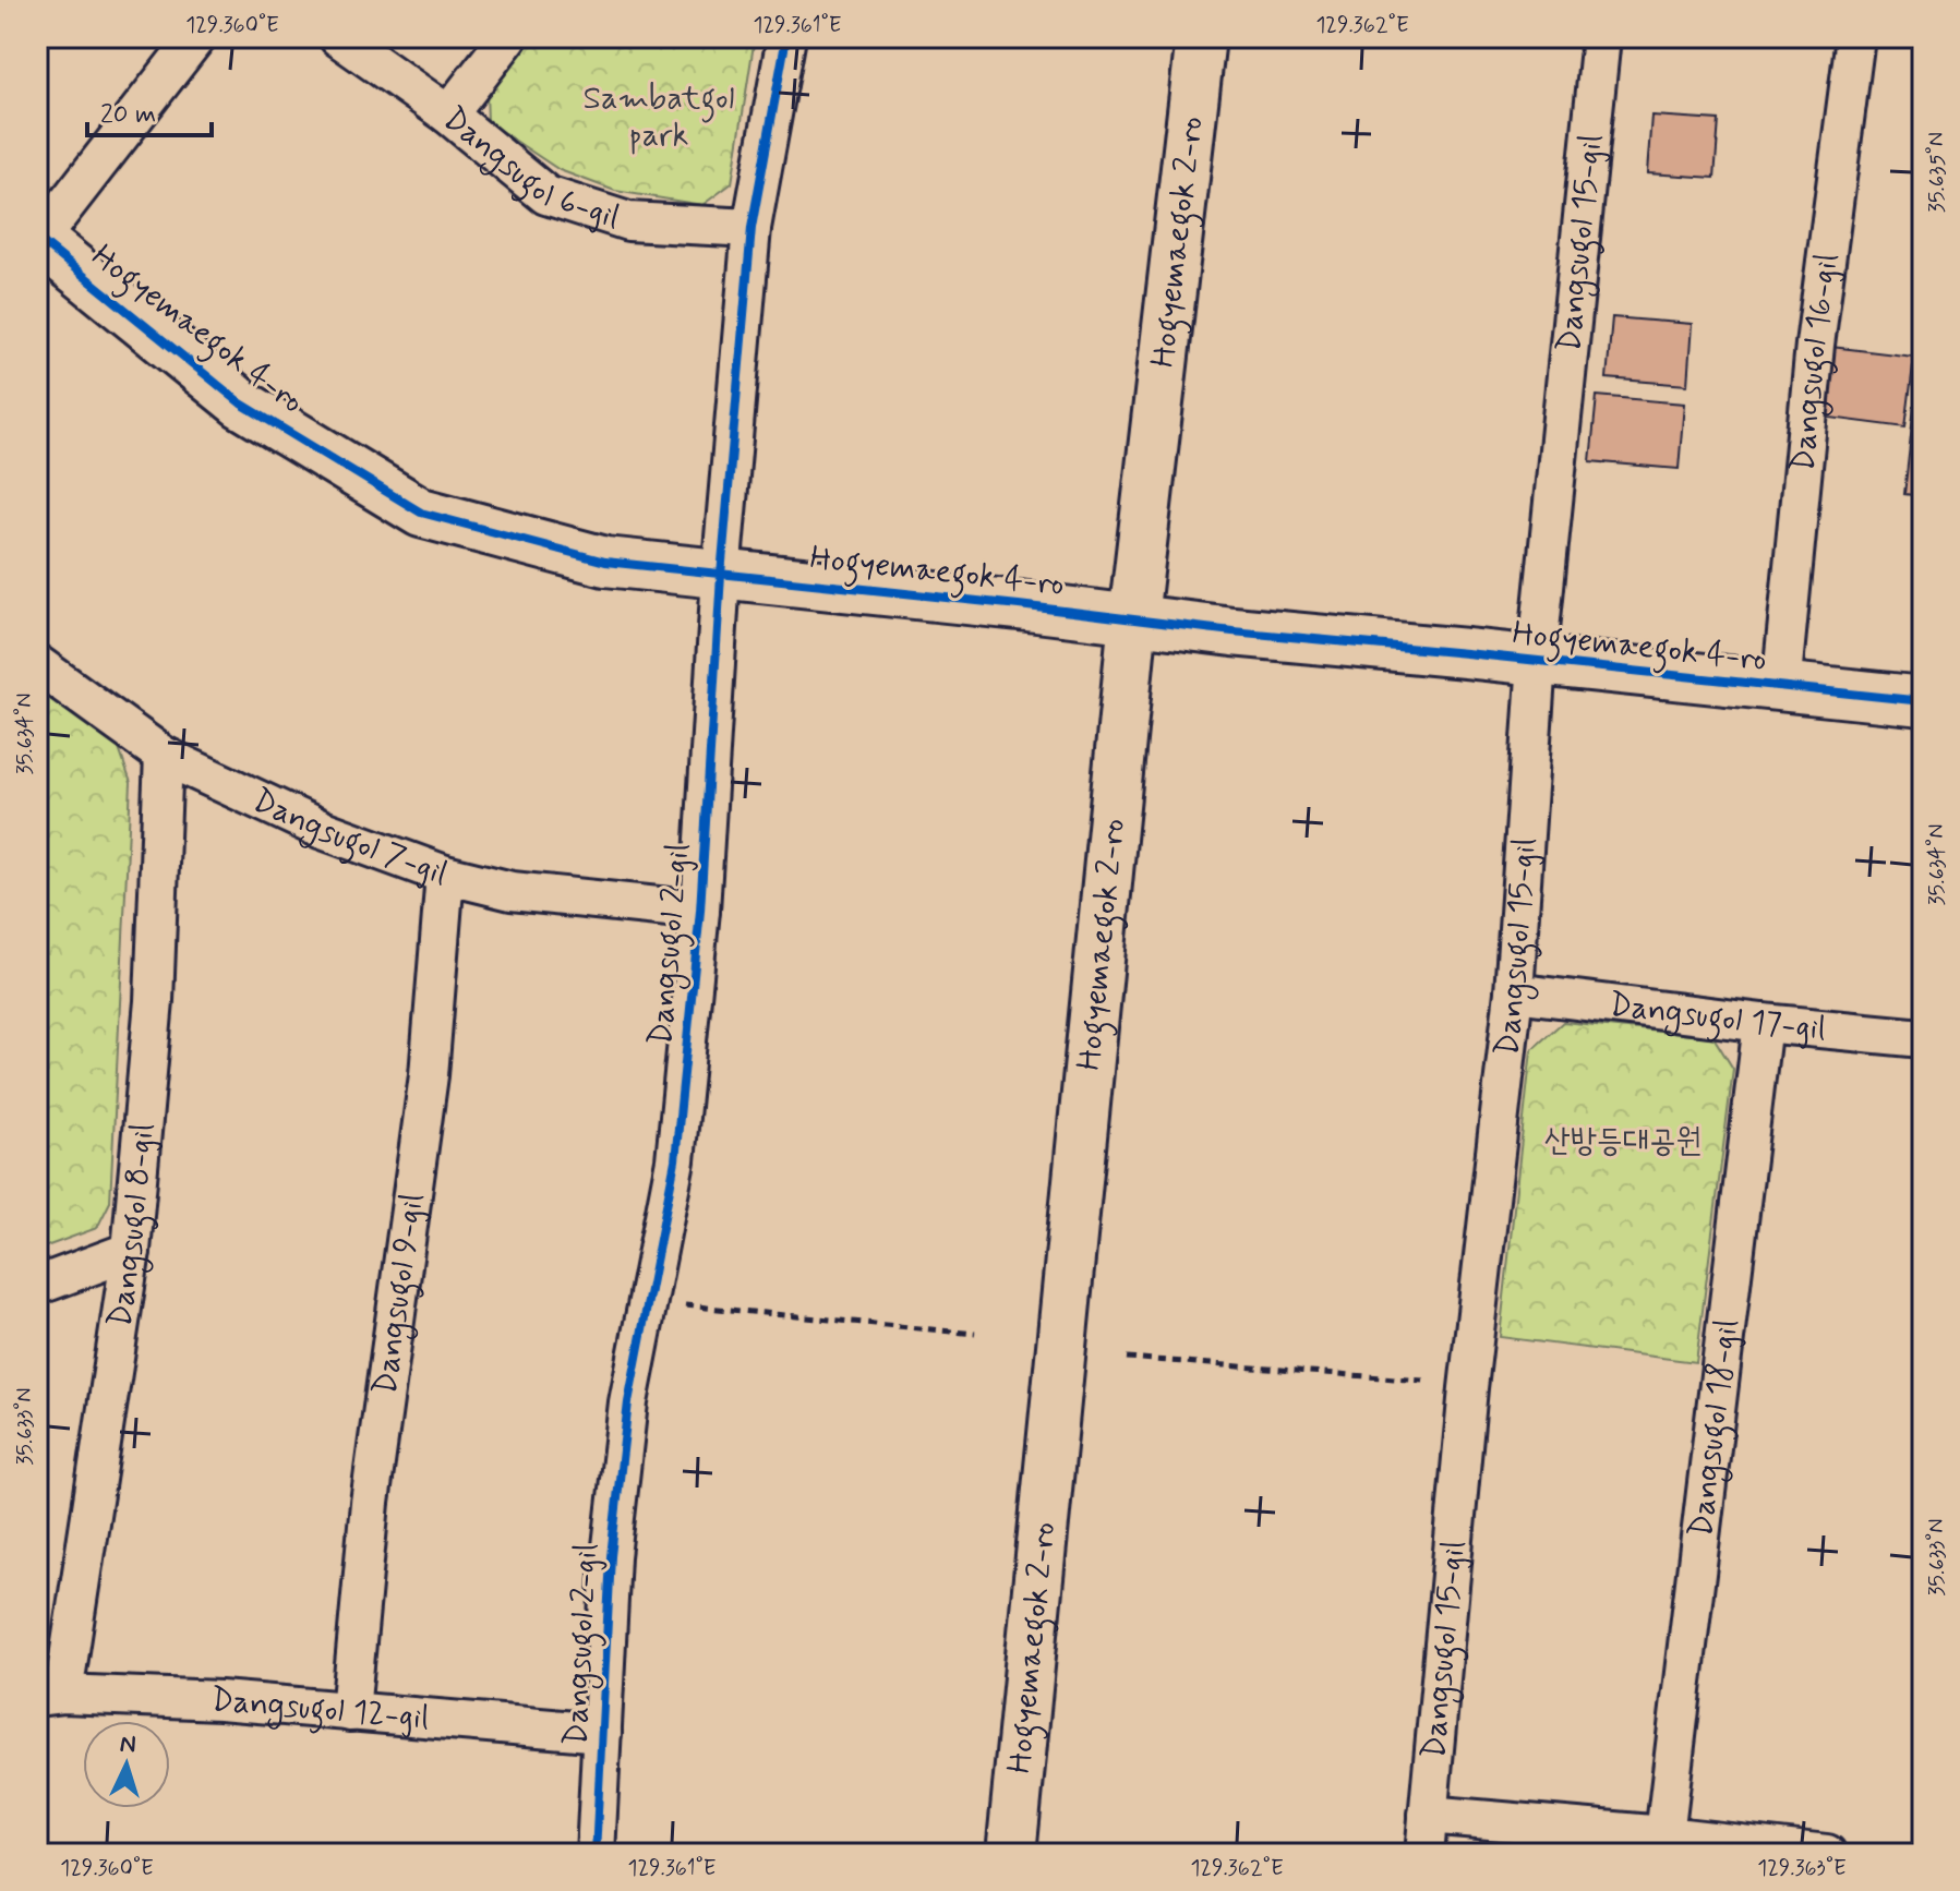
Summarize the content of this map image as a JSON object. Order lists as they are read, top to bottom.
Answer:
{
  "streets": {
    "street": [
      "Dangsugol 6-gil",
      "Hogyemaegok 2-ro",
      "Dangsugol 15-gil",
      "Hogyemaegok 4-ro",
      "Dangsugol 16-gil",
      "Dangsugol 7-gil",
      "Dangsugol 2-gil",
      "Dangsugol 17-gil",
      "Dangsugol 8-gil",
      "Dangsugol 9-gil",
      "Dangsugol 18-gil",
      "Dangsugol 12-gil"
    ]
  },
  "crossings": [
    ["Dangsugol 6-gil", "Dangsugol 2-gil"],
    ["Hogyemaegok 2-ro", "Hogyemaegok 4-ro"],
    ["Dangsugol 15-gil", "Hogyemaegok 4-ro"],
    ["Dangsugol 15-gil", "Dangsugol 17-gil"],
    ["Hogyemaegok 4-ro", "Dangsugol 16-gil"],
    ["Hogyemaegok 4-ro", "Dangsugol 2-gil"],
    ["Dangsugol 7-gil", "Dangsugol 2-gil"],
    ["Dangsugol 7-gil", "Dangsugol 8-gil"],
    ["Dangsugol 7-gil", "Dangsugol 9-gil"],
    ["Dangsugol 2-gil", "Dangsugol 12-gil"],
    ["Dangsugol 17-gil", "Dangsugol 18-gil"],
    ["Dangsugol 8-gil", "Dangsugol 12-gil"],
    ["Dangsugol 9-gil", "Dangsugol 12-gil"]
  ],
  "parks": ["Sambatgol park", "산방등대공원"],
  "scale_bar": "20 m",
  "north": "top",
  "coordinates": [
    "129.360°E",
    "129.361°E",
    "129.362°E",
    "35.635°N",
    "35.634°N",
    "35.633°N",
    "129.363°E"
  ]
}
